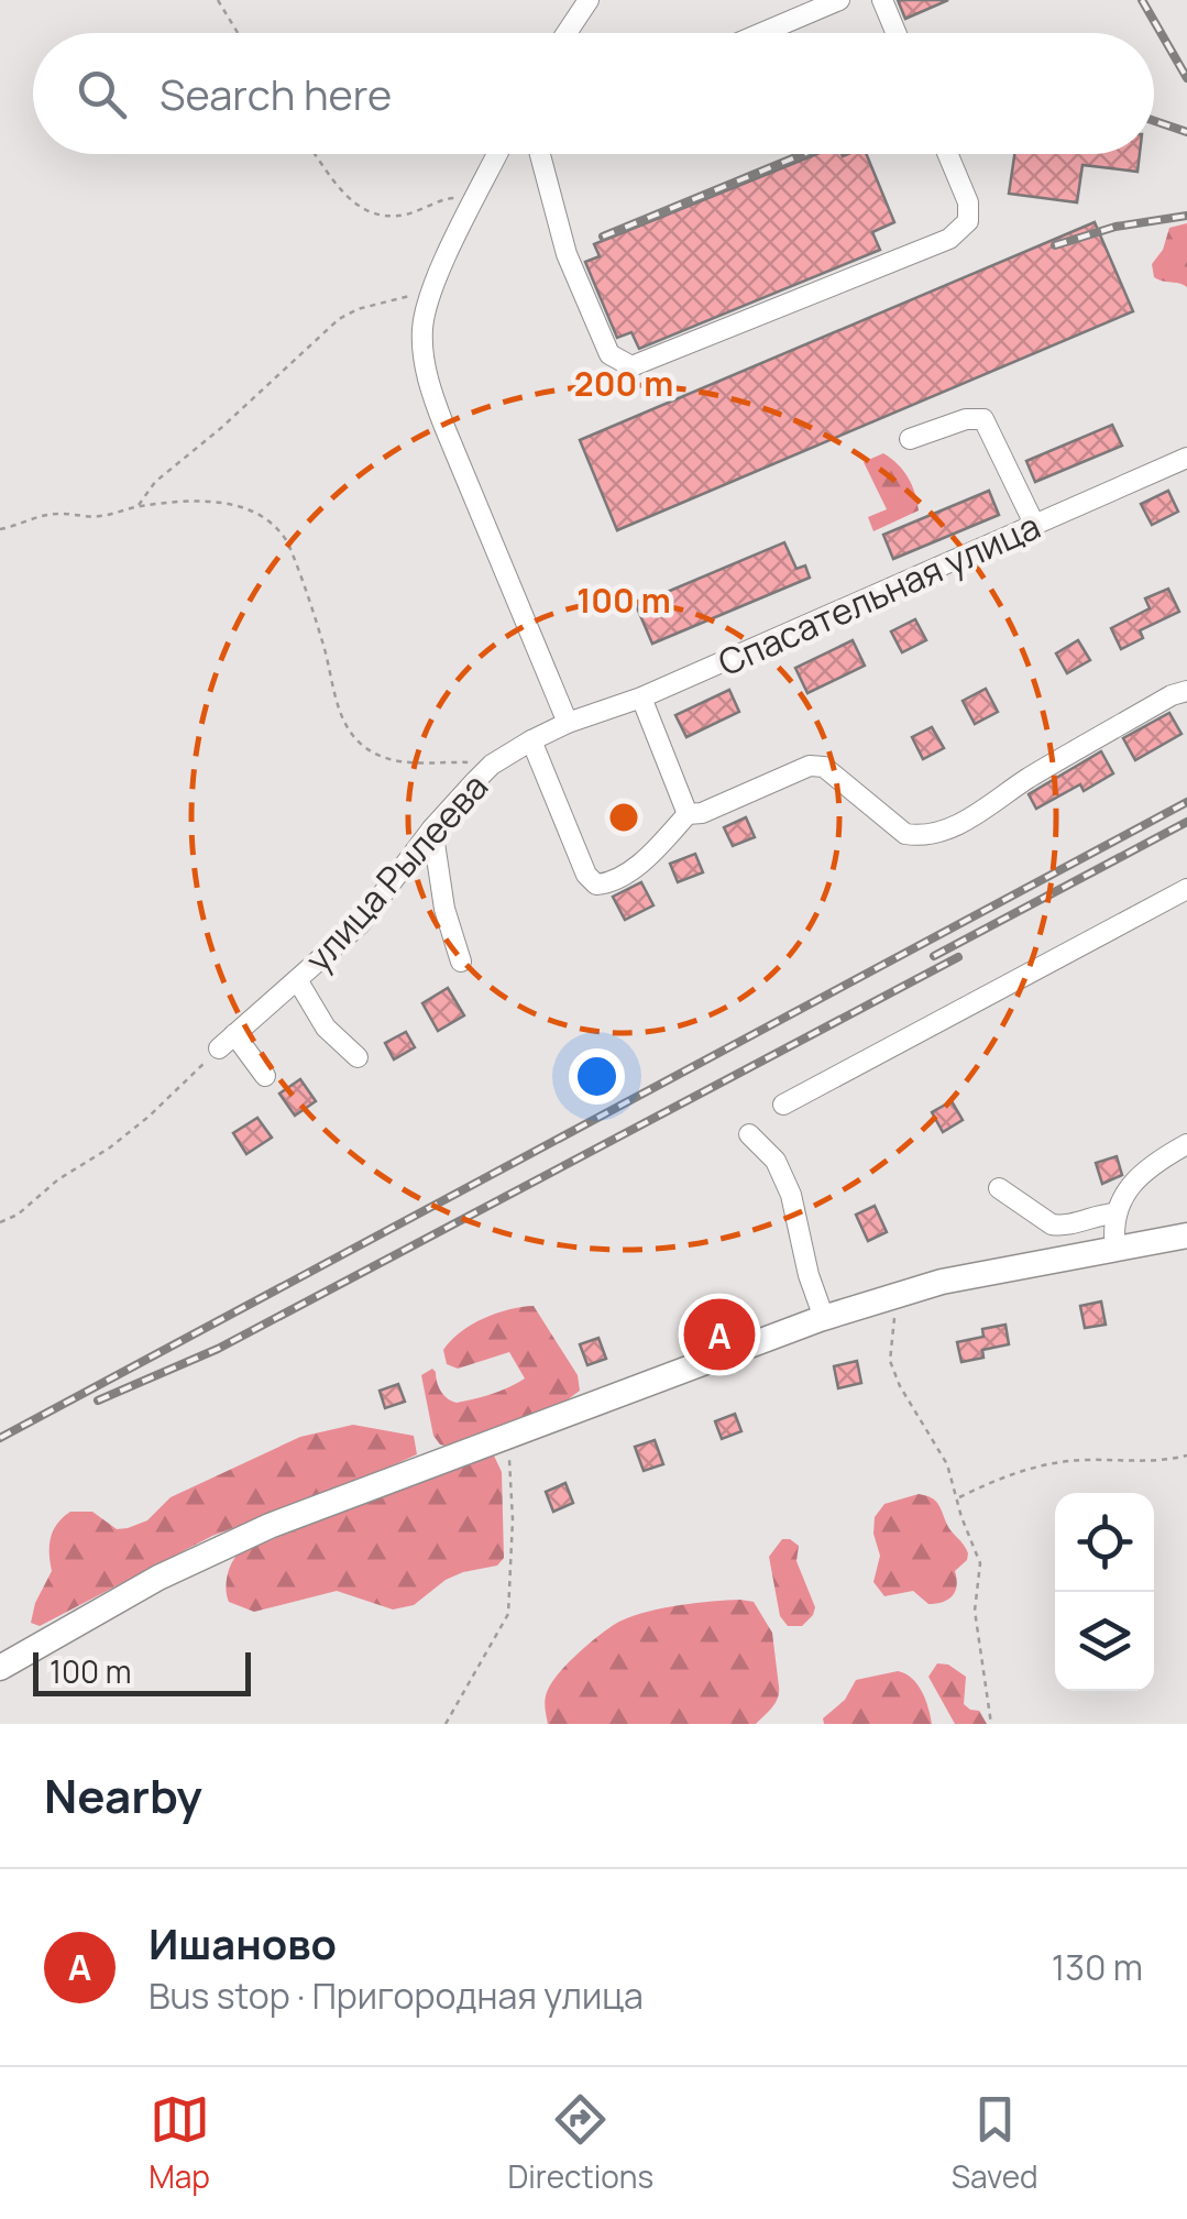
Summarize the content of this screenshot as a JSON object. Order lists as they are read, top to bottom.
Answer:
{
  "streets": {
    "street": ["Спасательная улица", "улица Рылеева"]
  },
  "crossings": [
    ["Спасательная улица", "улица Рылеева"]
  ],
  "scale_bar": "100 m",
  "page": {
    "search": "Search here",
    "pins": "A",
    "scale": "100 m",
    "heading": "Nearby",
    "list": [
      {
        "mark": "A",
        "name": "Ишаново",
        "note": "Bus stop · Пригородная улица",
        "value": "130 m"
      }
    ],
    "nav": ["Map", "Directions", "Saved"]
  },
  "rings": ["200 m", "100 m"]
}
